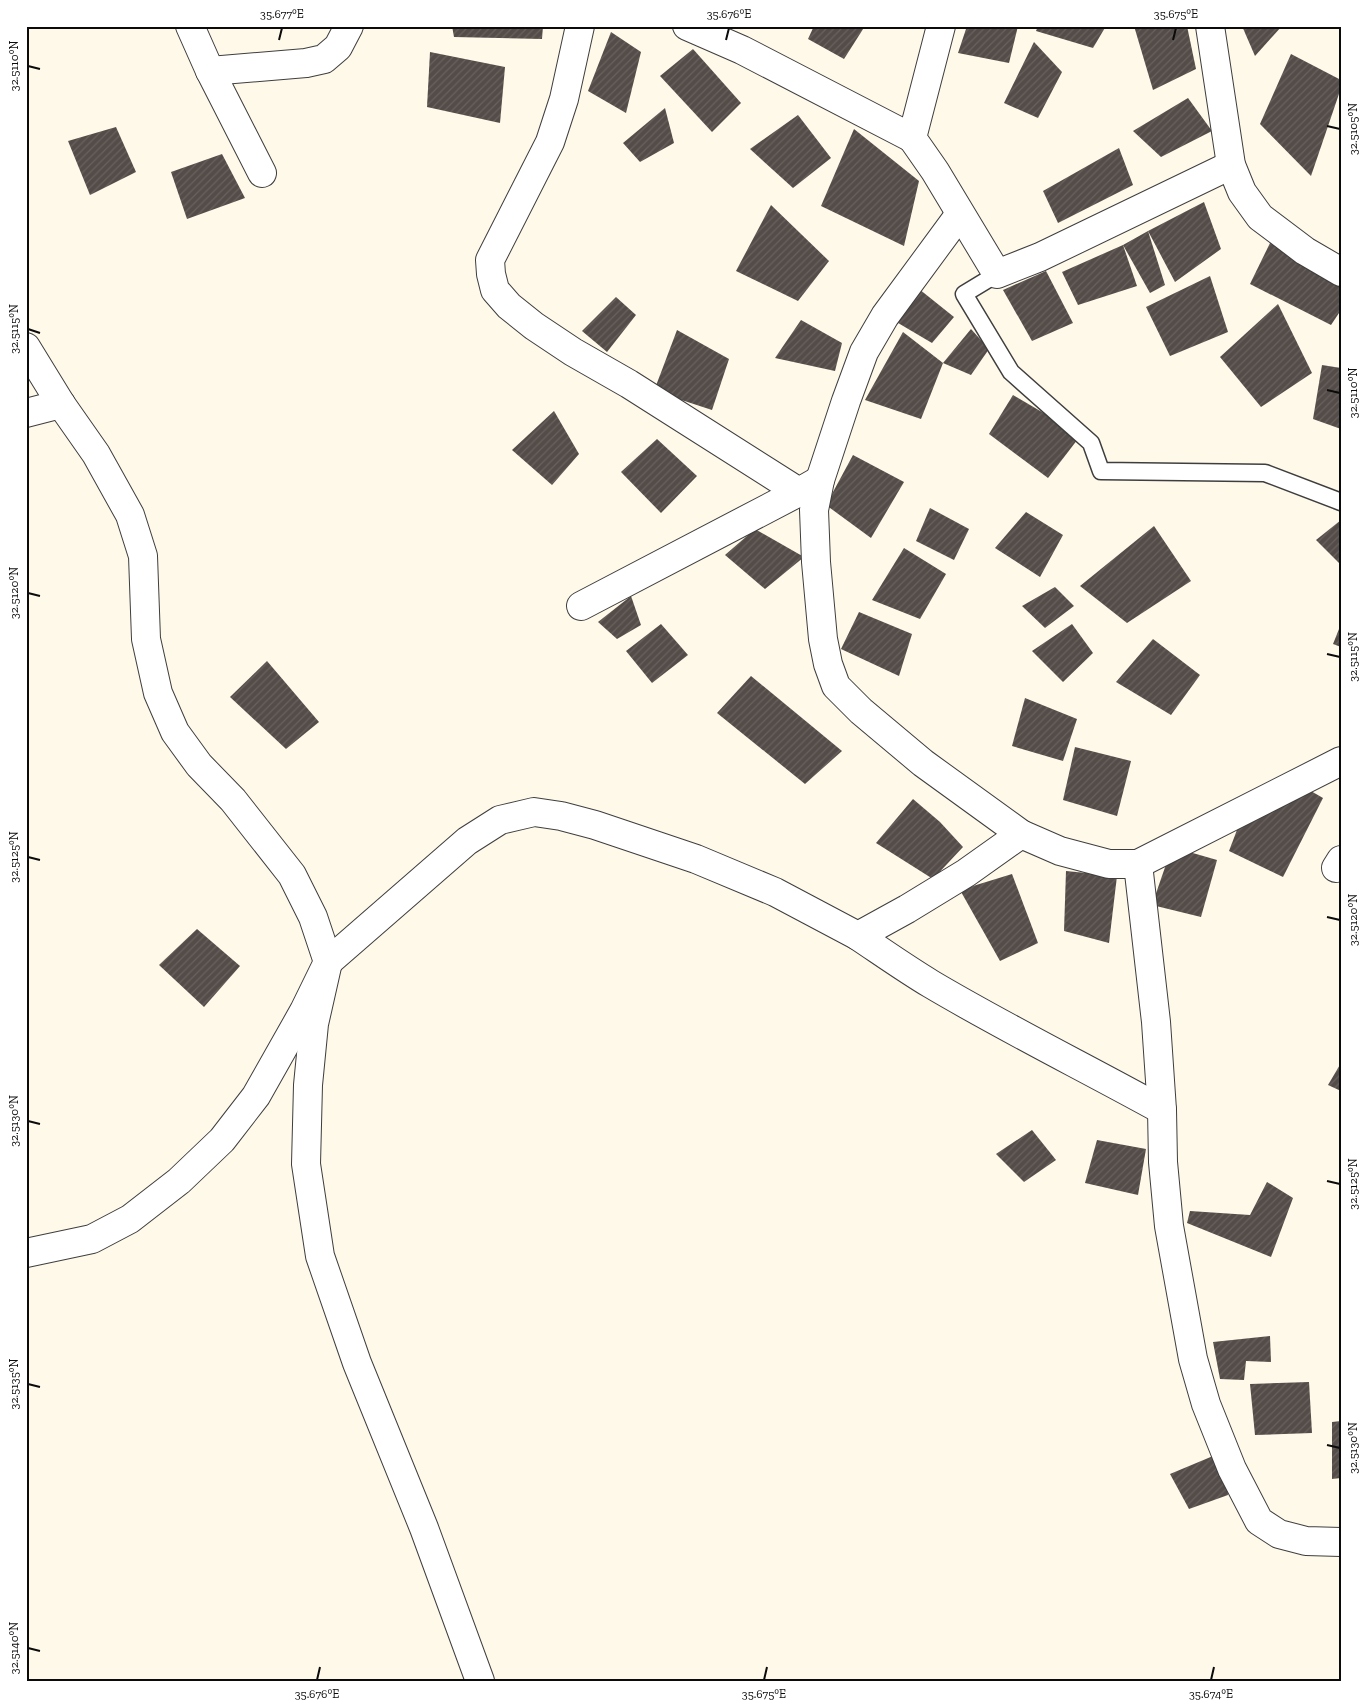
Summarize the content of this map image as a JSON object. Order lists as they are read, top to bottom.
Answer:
{
  "coordinates": [
    "35.677°E",
    "35.676°E",
    "35.675°E",
    "32.5110°N",
    "32.5105°N",
    "32.5115°N",
    "32.5120°N",
    "32.5125°N",
    "32.5130°N",
    "32.5135°N",
    "32.5140°N",
    "35.674°E"
  ]
}
